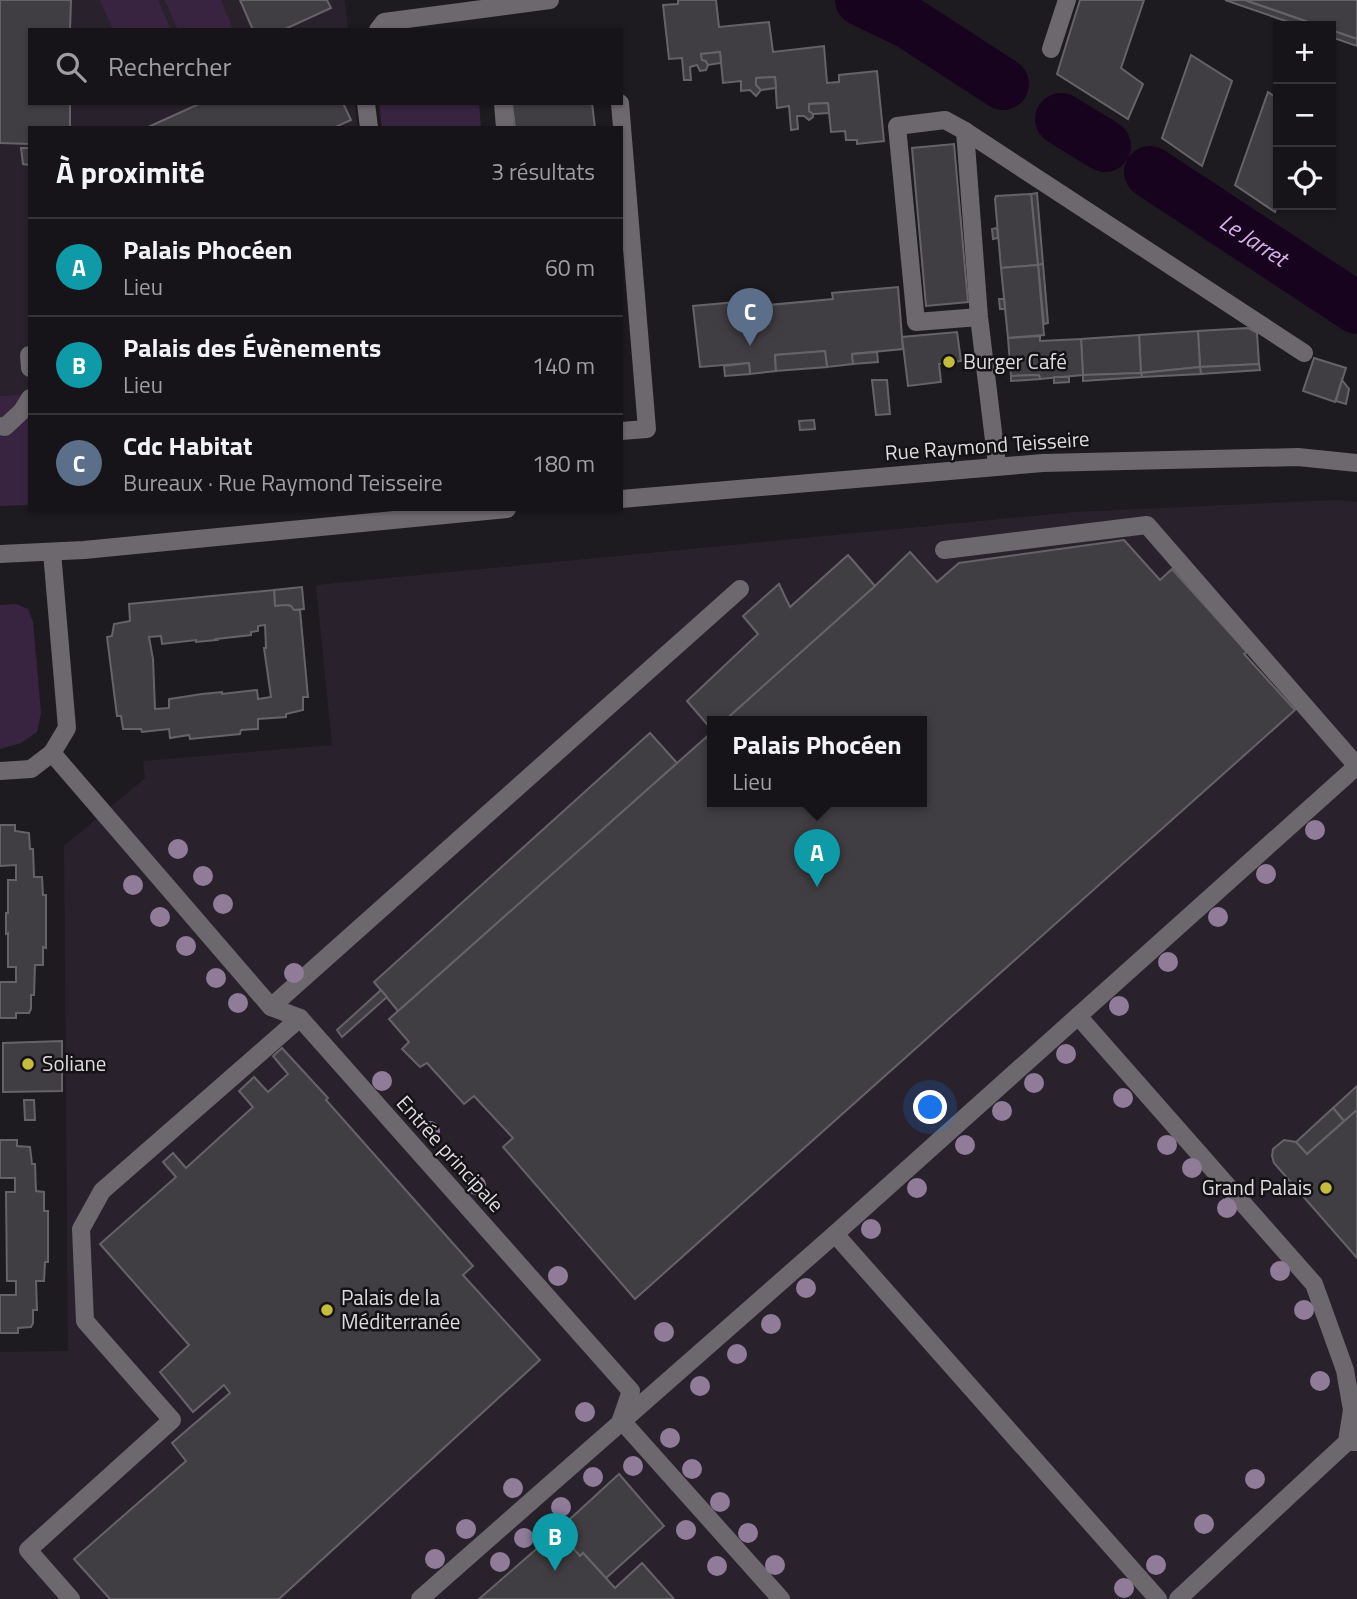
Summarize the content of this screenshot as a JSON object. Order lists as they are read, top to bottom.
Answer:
{
  "streets": {
    "street": ["Rue Raymond Teisseire", "Entrée principale"]
  },
  "water": ["Le Jarret"],
  "places": [
    "Burger Café",
    "Soliane",
    "Grand Palais",
    "Palais de la Méditerranée"
  ],
  "page": {
    "map_buttons": ["+", "−"],
    "search": "Rechercher",
    "heading": ["À proximité", "3 résultats"],
    "list": [
      {
        "mark": "A",
        "name": "Palais Phocéen",
        "note": "Lieu",
        "value": "60 m"
      },
      {
        "mark": "B",
        "name": "Palais des Évènements",
        "note": "Lieu",
        "value": "140 m"
      },
      {
        "mark": "C",
        "name": "Cdc Habitat",
        "note": "Bureaux · Rue Raymond Teisseire",
        "value": "180 m"
      }
    ],
    "pins": ["C", "A", "B"],
    "popup": ["Palais Phocéen", "Lieu"]
  }
}
